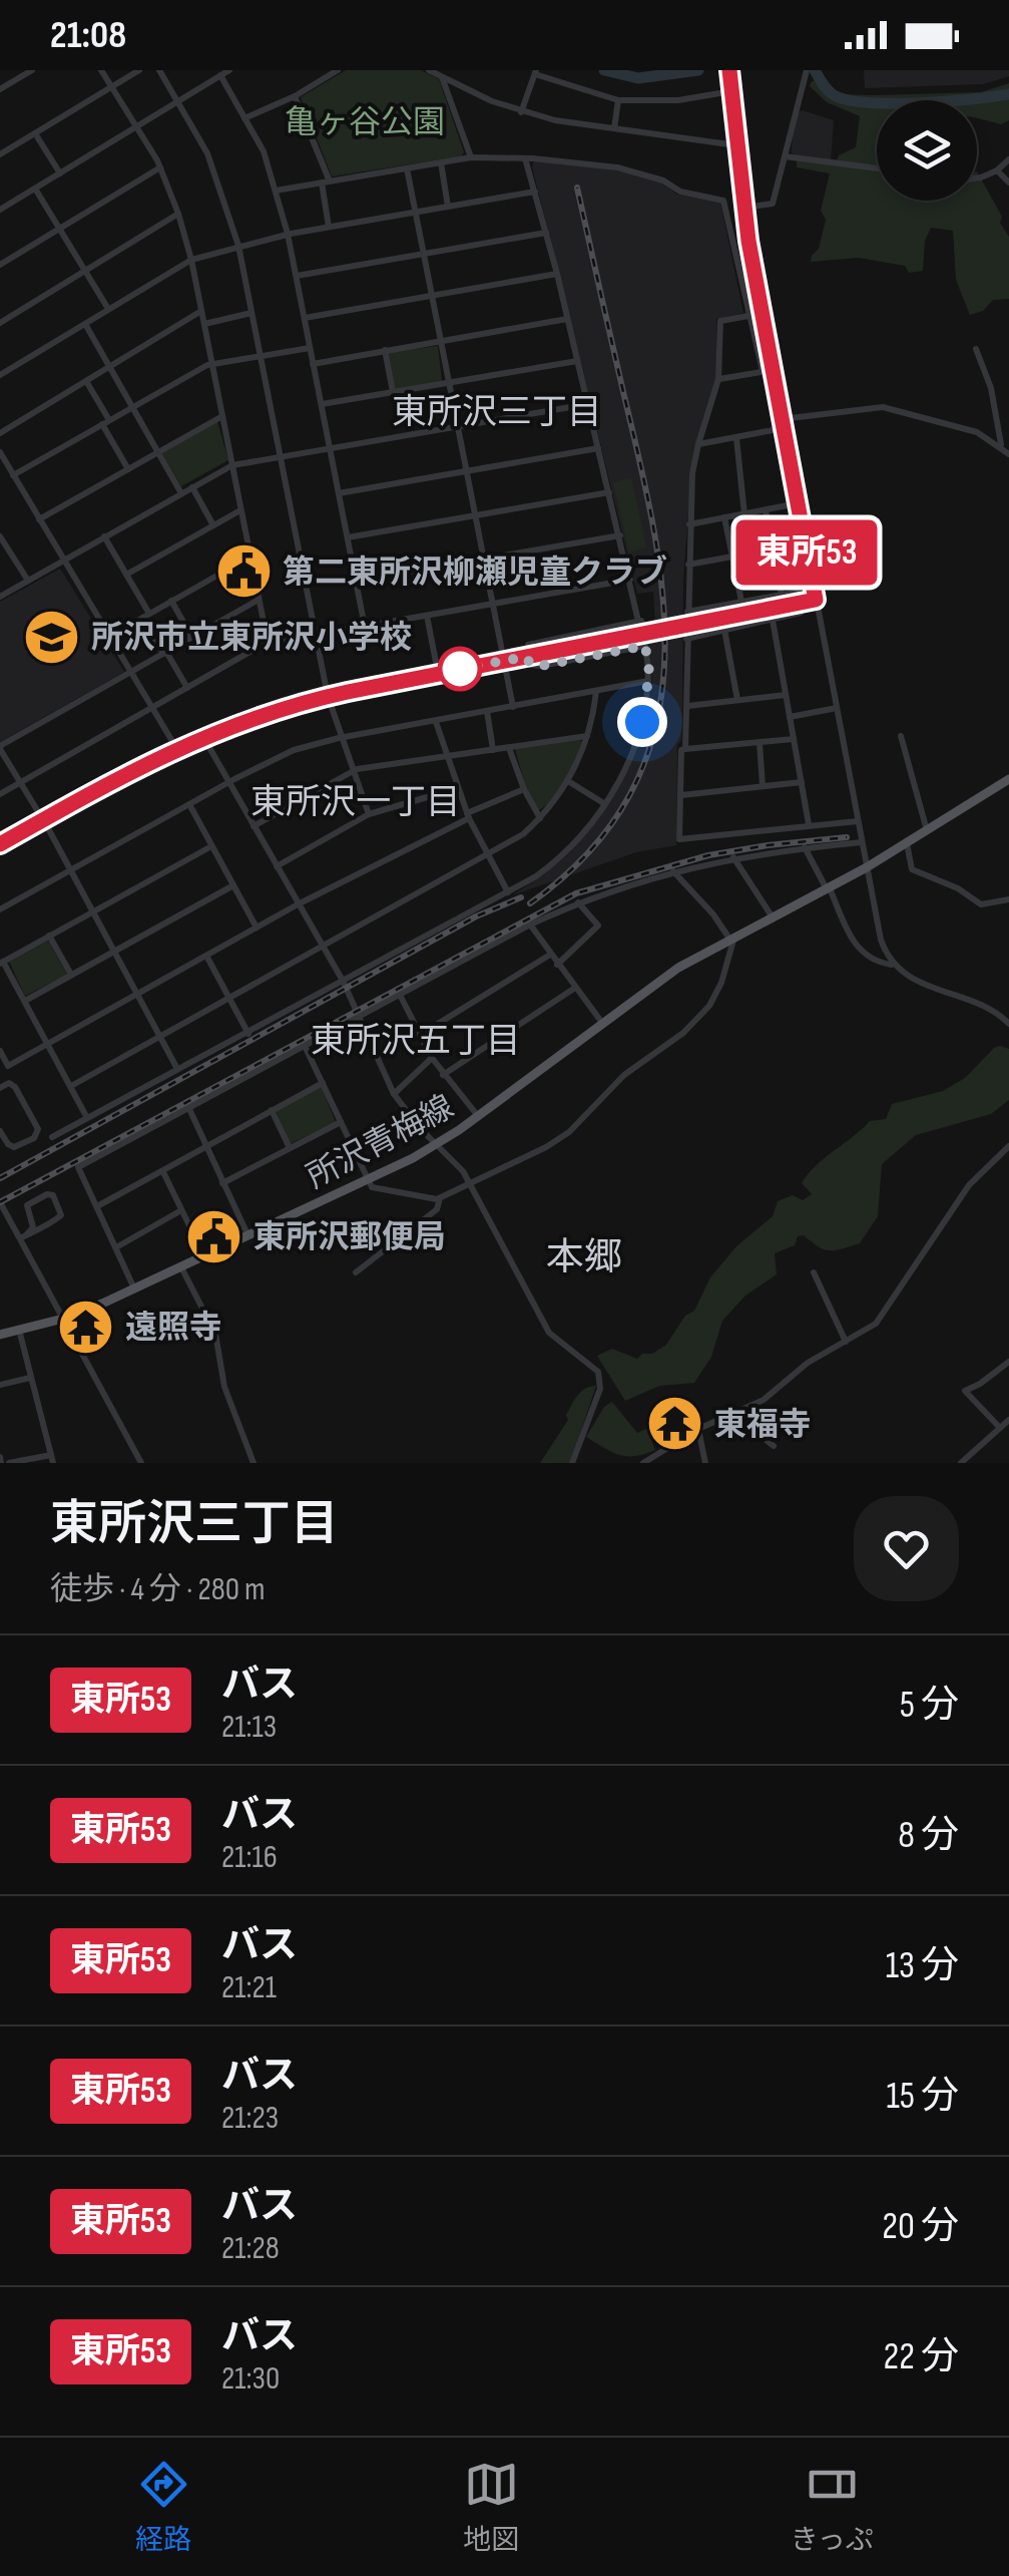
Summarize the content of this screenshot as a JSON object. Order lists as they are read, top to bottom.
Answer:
{
  "streets": {
    "main road": ["所沢青梅線"]
  },
  "districts": [
    "東所沢三丁目",
    "東所沢一丁目",
    "東所沢五丁目",
    "本郷"
  ],
  "parks": ["亀ヶ谷公園"],
  "places": {
    "public building": ["第二東所沢柳瀬児童クラブ", "東所沢郵便局"],
    "school or university": ["所沢市立東所沢小学校"],
    "temple": ["遠照寺", "東福寺"]
  },
  "lines": ["bus line 東所53"],
  "page": {
    "status": "21:08",
    "on_map": "東所53",
    "heading": ["東所沢三丁目", "徒歩 · 4 分 · 280 m"],
    "list": [
      {
        "mark": "東所53",
        "name": "バス",
        "note": "21:13",
        "value": "5 分"
      },
      {
        "mark": "東所53",
        "name": "バス",
        "note": "21:16",
        "value": "8 分"
      },
      {
        "mark": "東所53",
        "name": "バス",
        "note": "21:21",
        "value": "13 分"
      },
      {
        "mark": "東所53",
        "name": "バス",
        "note": "21:23",
        "value": "15 分"
      },
      {
        "mark": "東所53",
        "name": "バス",
        "note": "21:28",
        "value": "20 分"
      },
      {
        "mark": "東所53",
        "name": "バス",
        "note": "21:30",
        "value": "22 分"
      }
    ],
    "tabs": ["経路", "地図", "きっぷ"]
  }
}
